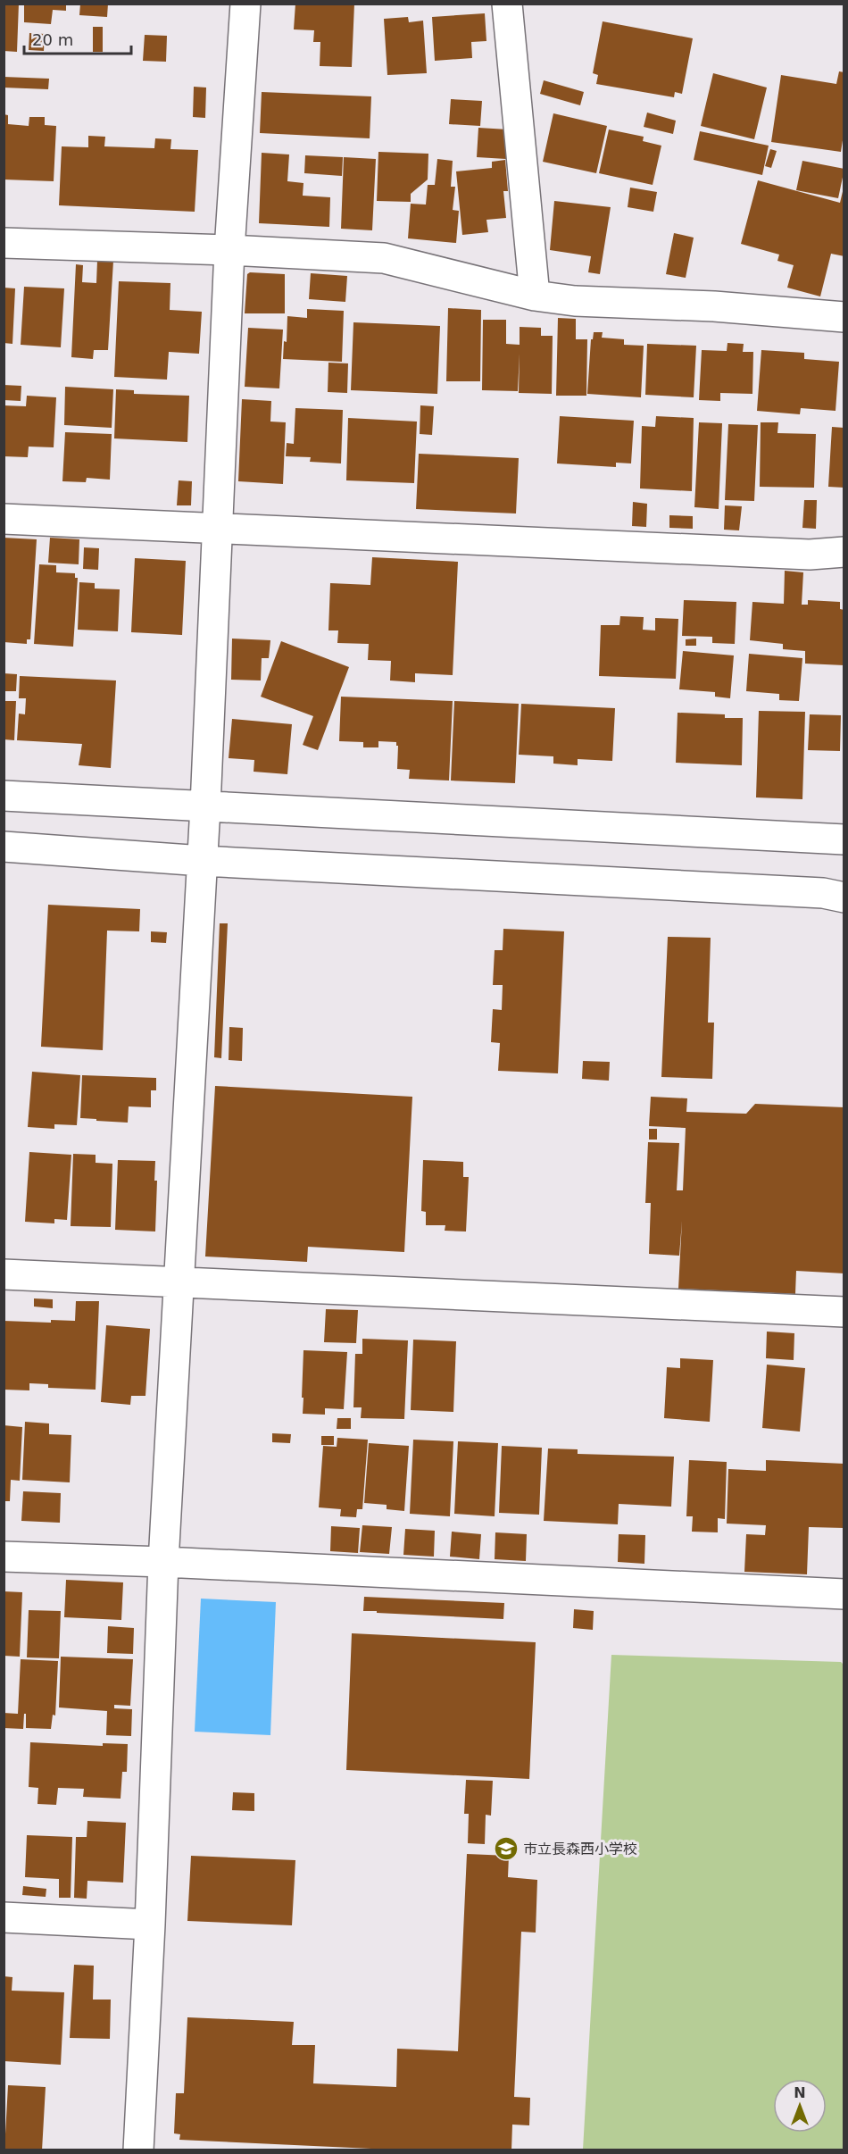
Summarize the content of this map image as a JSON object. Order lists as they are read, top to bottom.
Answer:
{
  "places": {
    "school or university": ["市立長森西小学校"]
  },
  "scale_bar": "20 m",
  "north": "top"
}
